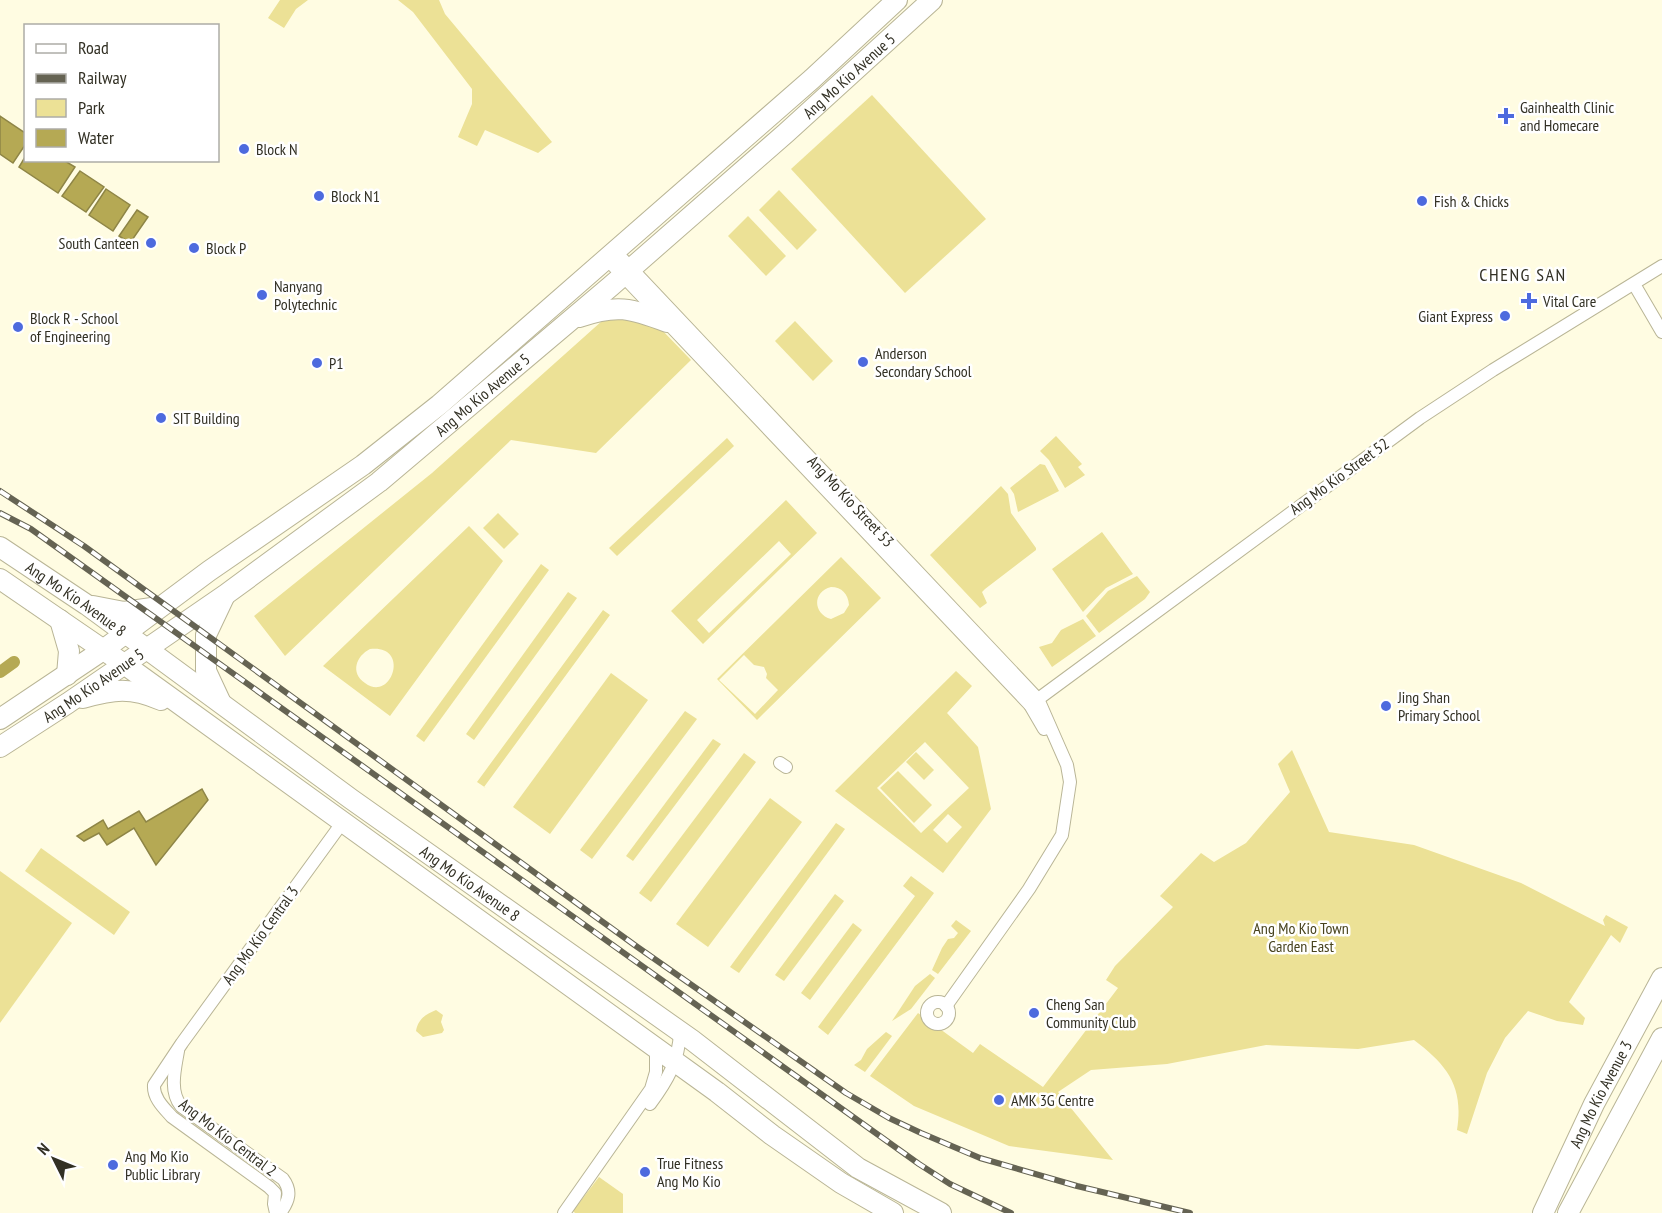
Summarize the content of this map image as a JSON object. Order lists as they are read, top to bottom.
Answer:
{
  "streets": {
    "main road": ["Ang Mo Kio Avenue 5", "Ang Mo Kio Avenue 8", "Ang Mo Kio Avenue 3"],
    "street": [
      "Ang Mo Kio Street 52",
      "Ang Mo Kio Street 53",
      "Ang Mo Kio Central 3",
      "Ang Mo Kio Central 2"
    ]
  },
  "crossings": [
    ["Ang Mo Kio Avenue 5", "Ang Mo Kio Street 53"],
    ["Ang Mo Kio Avenue 5", "Ang Mo Kio Avenue 8"],
    ["Ang Mo Kio Street 52", "Ang Mo Kio Street 53"],
    ["Ang Mo Kio Avenue 8", "Ang Mo Kio Central 3"],
    ["Ang Mo Kio Central 3", "Ang Mo Kio Central 2"]
  ],
  "districts": ["CHENG SAN"],
  "parks": ["Ang Mo Kio Town Garden East"],
  "places": {
    "health": ["Gainhealth Clinic and Homecare", "Vital Care"],
    "other": [
      "Block N",
      "Block N1",
      "Fish & Chicks",
      "South Canteen",
      "Block P",
      "Nanyang Polytechnic",
      "Giant Express",
      "Block R - School of Engineering",
      "Anderson Secondary School",
      "P1",
      "SIT Building",
      "Jing Shan Primary School",
      "Cheng San Community Club",
      "AMK 3G Centre",
      "Ang Mo Kio Public Library",
      "True Fitness Ang Mo Kio"
    ]
  },
  "legend": [
    "Road",
    "Railway",
    "Park",
    "Water"
  ],
  "north": "top left"
}
